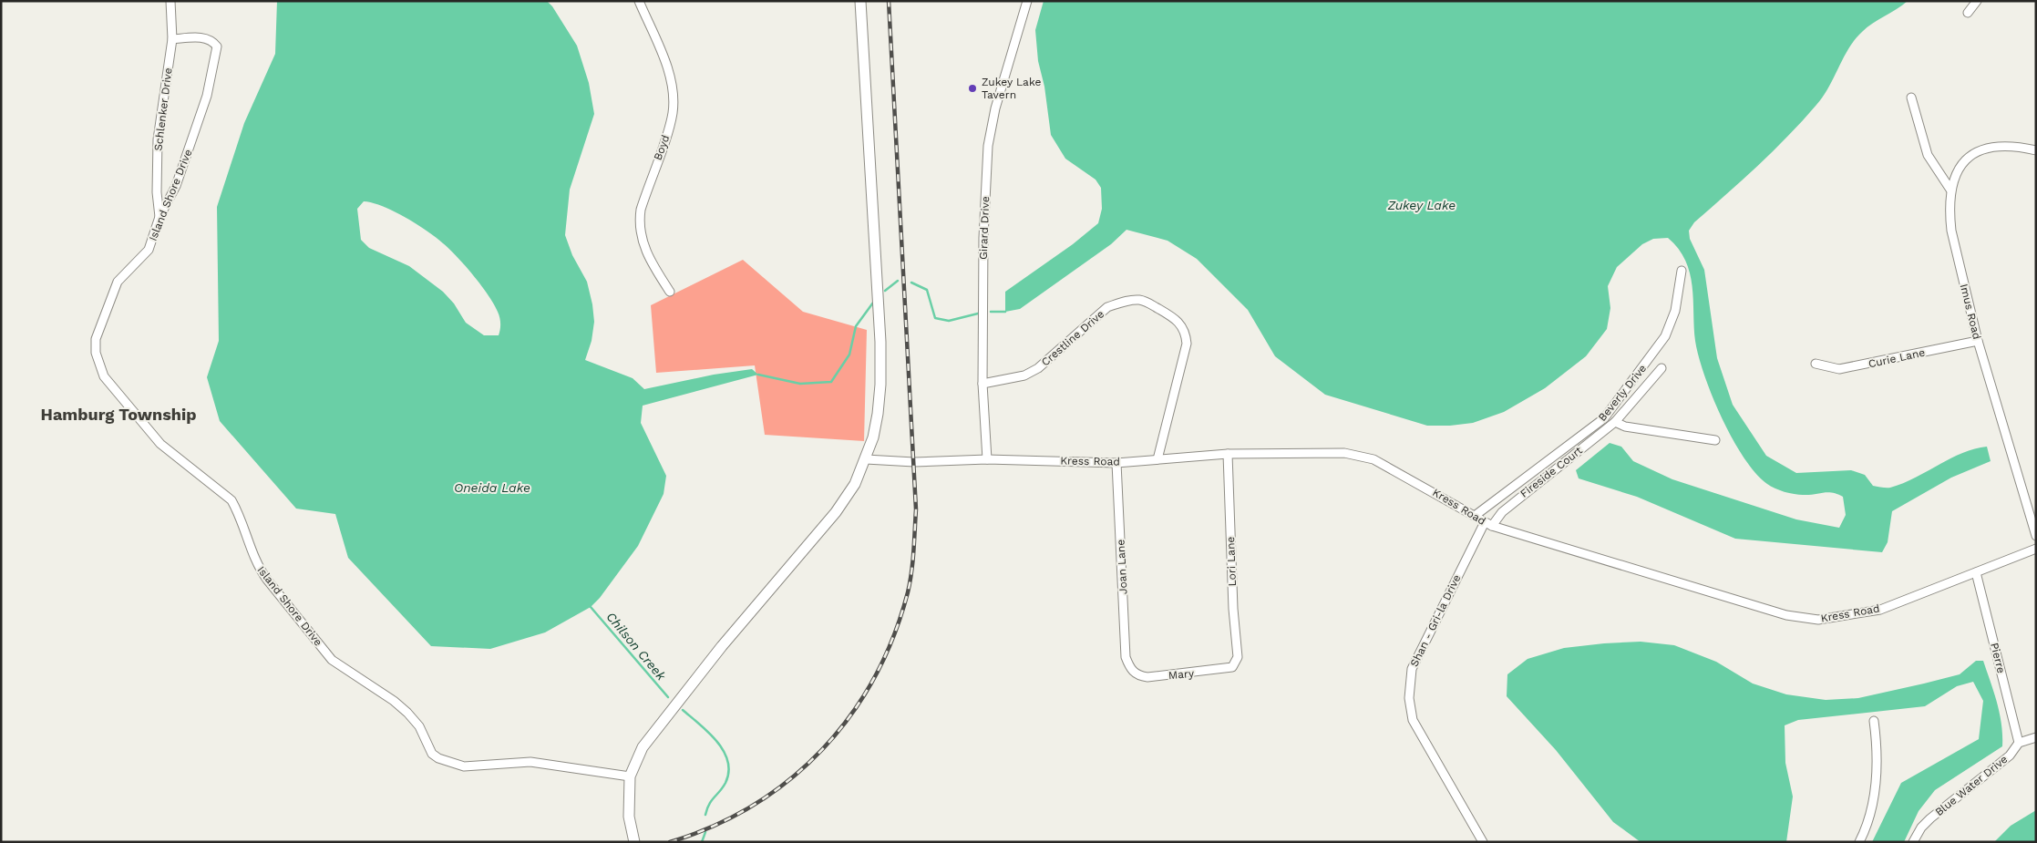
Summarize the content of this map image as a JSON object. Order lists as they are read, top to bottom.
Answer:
{
  "streets": {
    "street": [
      "Schlenker Drive",
      "Boyd",
      "Island Shore Drive",
      "Girard Drive",
      "Imus Road",
      "Crestline Drive",
      "Curie Lane",
      "Beverly Drive",
      "Kress Road",
      "Fireside Court",
      "Lori Lane",
      "Joan Lane",
      "Shan - Gri-la Drive",
      "Pierre",
      "Mary",
      "Blue Water Drive"
    ]
  },
  "crossings": [
    ["Schlenker Drive", "Island Shore Drive"],
    ["Girard Drive", "Crestline Drive"],
    ["Girard Drive", "Kress Road"],
    ["Imus Road", "Curie Lane"],
    ["Crestline Drive", "Kress Road"],
    ["Beverly Drive", "Kress Road"],
    ["Kress Road", "Fireside Court"],
    ["Kress Road", "Lori Lane"],
    ["Kress Road", "Joan Lane"],
    ["Kress Road", "Shan - Gri-la Drive"],
    ["Kress Road", "Pierre"],
    ["Fireside Court", "Shan - Gri-la Drive"],
    ["Lori Lane", "Mary"],
    ["Joan Lane", "Mary"],
    ["Pierre", "Blue Water Drive"]
  ],
  "districts": ["Hamburg Township"],
  "water": ["Zukey Lake", "Oneida Lake", "Chilson Creek"],
  "places": ["Zukey Lake Tavern"]
}
